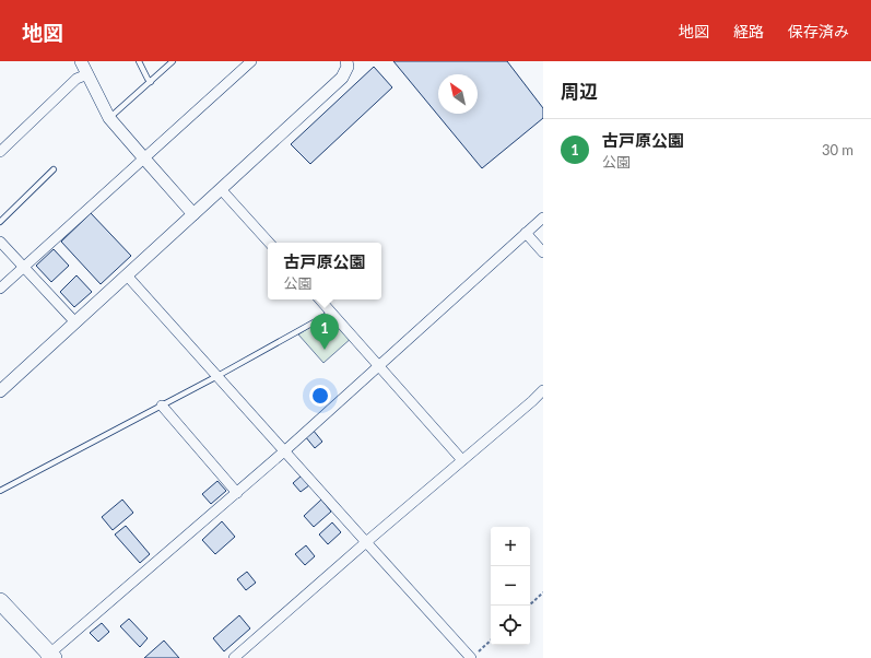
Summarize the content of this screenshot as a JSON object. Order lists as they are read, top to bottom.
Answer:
{
  "north": "top left",
  "page": {
    "header": "地図",
    "nav": ["地図", "経路", "保存済み"],
    "heading": "周辺",
    "list": [
      {
        "mark": "1",
        "name": "古戸原公園",
        "note": "公園",
        "value": "30 m"
      }
    ],
    "popup": ["古戸原公園", "公園"],
    "pins": "1",
    "map_buttons": ["+", "−"]
  }
}
